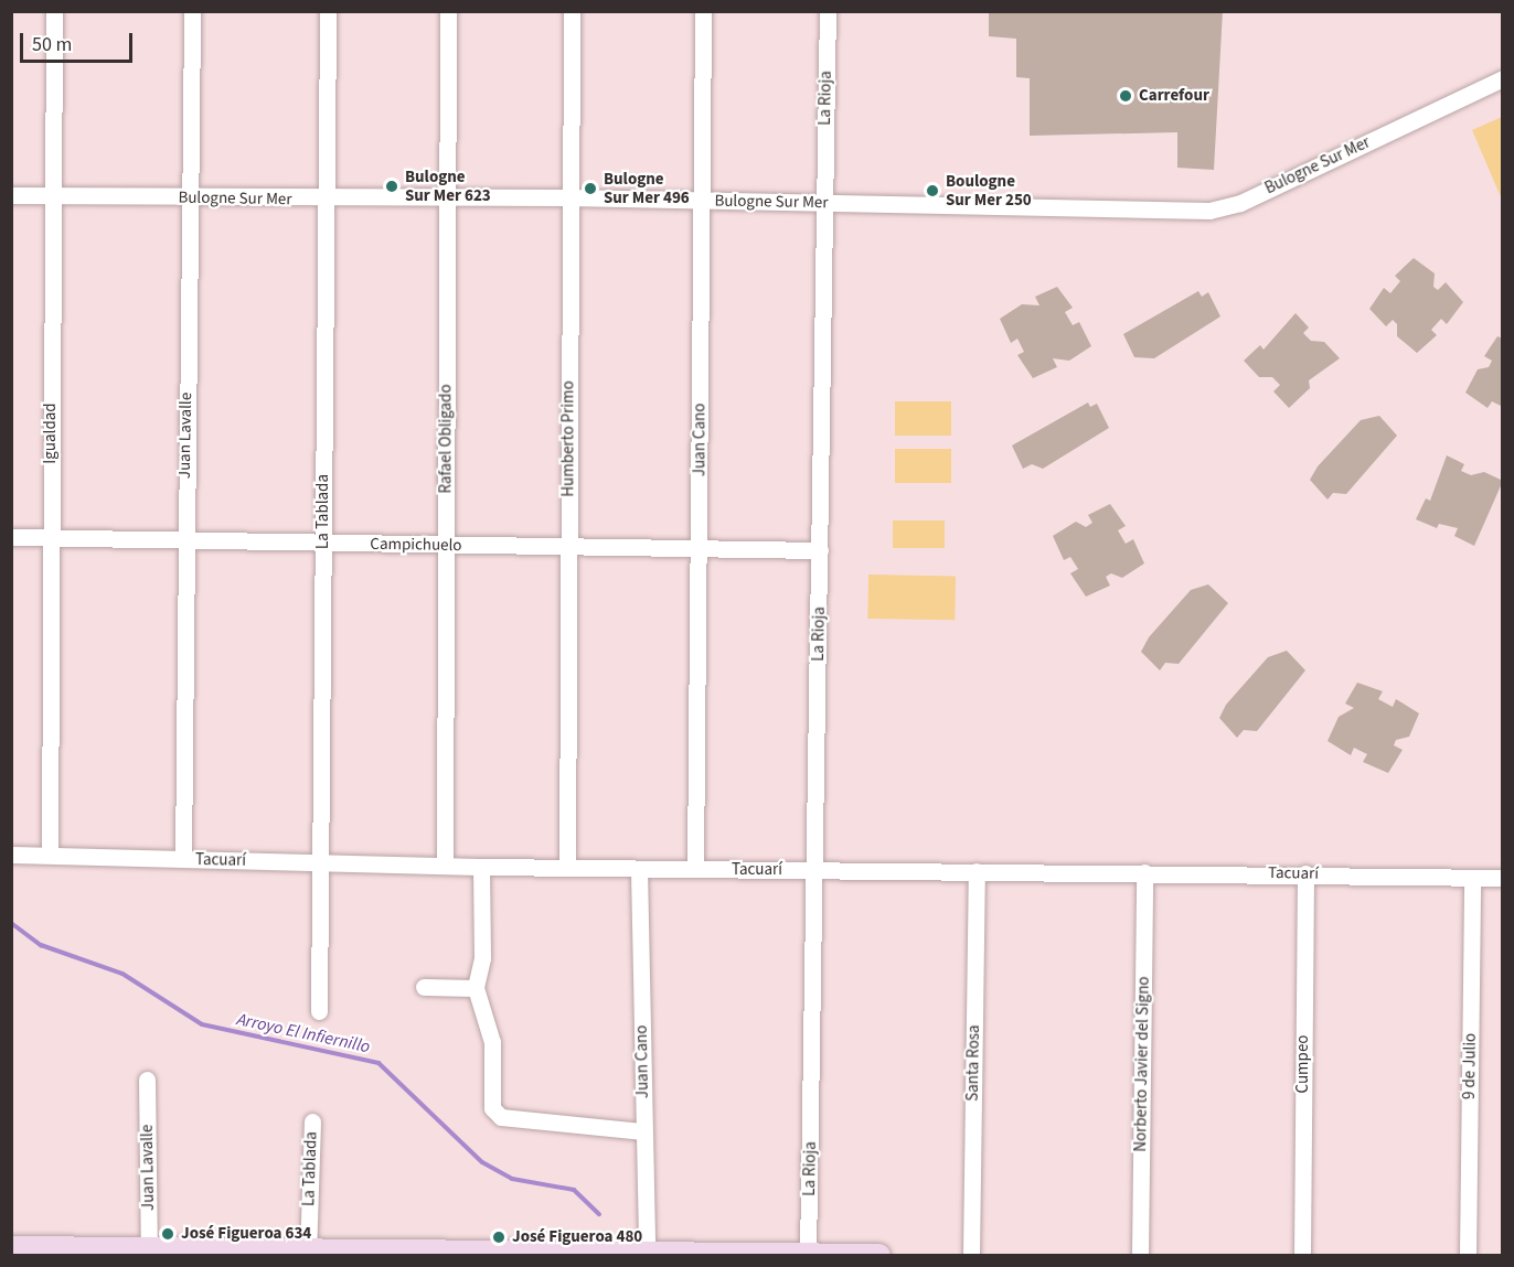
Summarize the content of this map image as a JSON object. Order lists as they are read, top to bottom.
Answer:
{
  "streets": {
    "street": [
      "La Rioja",
      "Bulogne Sur Mer",
      "Igualdad",
      "Juan Lavalle",
      "Rafael Obligado",
      "Humberto Primo",
      "Juan Cano",
      "La Tablada",
      "Campichuelo",
      "Tacuarí",
      "Santa Rosa",
      "Norberto Javier del Signo",
      "Cumpeo",
      "9 de Julio"
    ]
  },
  "crossings": [
    ["La Rioja", "Bulogne Sur Mer"],
    ["La Rioja", "Campichuelo"],
    ["La Rioja", "Tacuarí"],
    ["Bulogne Sur Mer", "Igualdad"],
    ["Bulogne Sur Mer", "Juan Lavalle"],
    ["Bulogne Sur Mer", "Rafael Obligado"],
    ["Bulogne Sur Mer", "Humberto Primo"],
    ["Bulogne Sur Mer", "Juan Cano"],
    ["Bulogne Sur Mer", "La Tablada"],
    ["Igualdad", "Campichuelo"],
    ["Igualdad", "Tacuarí"],
    ["Juan Lavalle", "Campichuelo"],
    ["Juan Lavalle", "Tacuarí"],
    ["Rafael Obligado", "Campichuelo"],
    ["Rafael Obligado", "Tacuarí"],
    ["Humberto Primo", "Campichuelo"],
    ["Humberto Primo", "Tacuarí"],
    ["Juan Cano", "Campichuelo"],
    ["Juan Cano", "Tacuarí"],
    ["La Tablada", "Campichuelo"],
    ["La Tablada", "Tacuarí"],
    ["Tacuarí", "Santa Rosa"],
    ["Tacuarí", "Norberto Javier del Signo"],
    ["Tacuarí", "Cumpeo"],
    ["Tacuarí", "9 de Julio"]
  ],
  "water": ["Arroyo El Infiernillo"],
  "places": [
    "Carrefour",
    "Bulogne Sur Mer 623",
    "Bulogne Sur Mer 496",
    "Boulogne Sur Mer 250",
    "José Figueroa 634",
    "José Figueroa 480"
  ],
  "scale_bar": "50 m"
}
